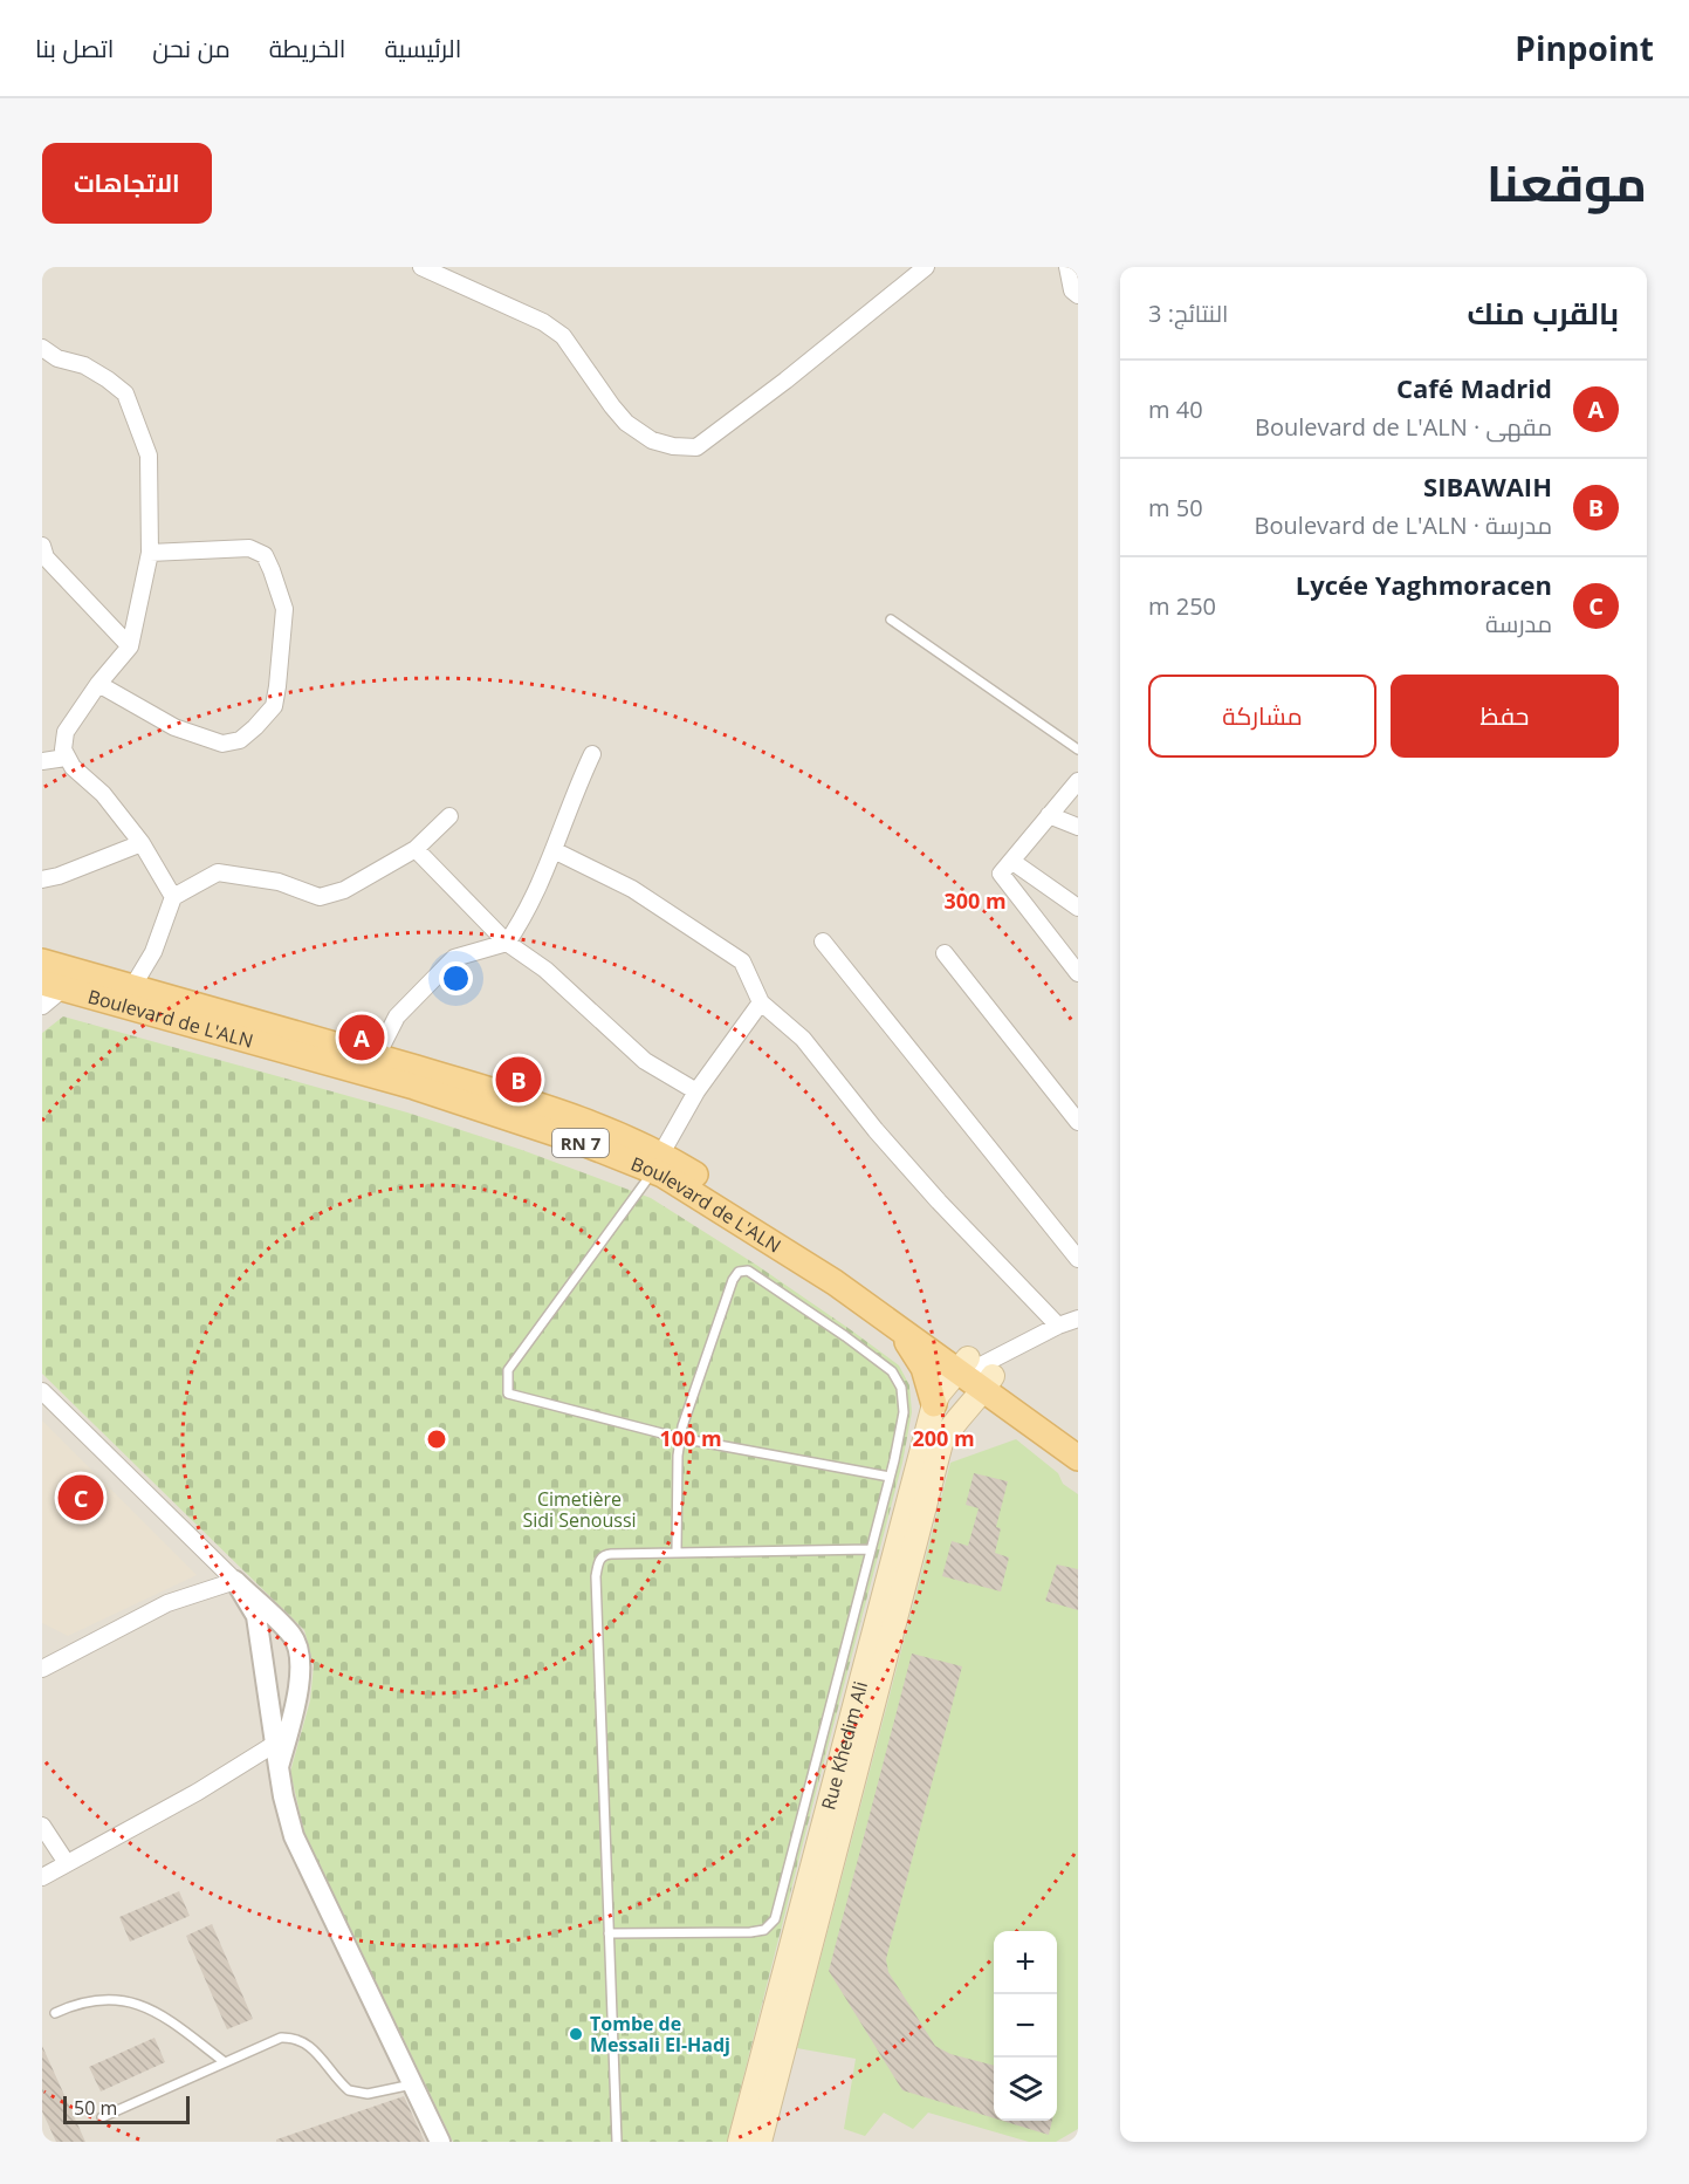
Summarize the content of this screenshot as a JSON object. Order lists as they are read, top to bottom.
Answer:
{
  "streets": {
    "main road": ["Boulevard de L'ALN", "RN 7", "Rue Khedim Ali"]
  },
  "crossings": [
    ["Boulevard de L'ALN", "Rue Khedim Ali"]
  ],
  "parks": ["Cimetière Sidi Senoussi"],
  "places": ["Tombe de Messali El-Hadj"],
  "scale_bar": "50 m",
  "page": {
    "header": "Pinpoint",
    "nav": [
      "الرئيسية",
      "الخريطة",
      "من نحن",
      "اتصل بنا"
    ],
    "title": "موقعنا",
    "buttons": [
      "الاتجاهات",
      ["حفظ", "مشاركة"]
    ],
    "heading": ["بالقرب منك", "النتائج: 3"],
    "list": [
      {
        "mark": "A",
        "name": "Café Madrid",
        "note": "مقهى · Boulevard de L'ALN",
        "value": "40 m"
      },
      {
        "mark": "B",
        "name": "SIBAWAIH",
        "note": "مدرسة · Boulevard de L'ALN",
        "value": "50 m"
      },
      {
        "mark": "C",
        "name": "Lycée Yaghmoracen",
        "note": "مدرسة",
        "value": "250 m"
      }
    ],
    "pins": ["A", "B", "C"],
    "map_buttons": ["+", "−"],
    "scale": "50 m"
  },
  "rings": ["300 m", "100 m", "200 m"]
}
